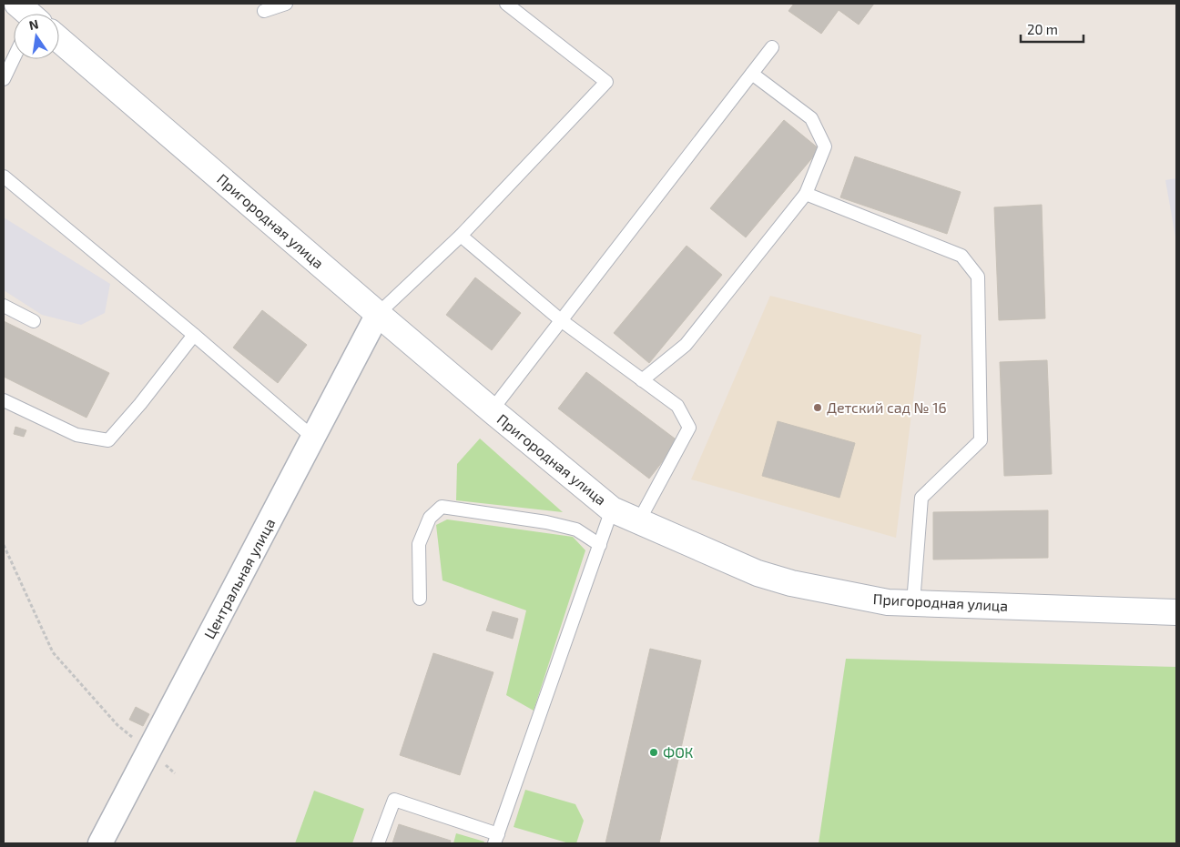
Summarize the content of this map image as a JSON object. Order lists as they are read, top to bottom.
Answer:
{
  "streets": {
    "main road": ["Пригородная улица"],
    "street": ["Центральная улица"]
  },
  "crossings": [
    ["Пригородная улица", "Центральная улица"]
  ],
  "places": ["Детский сад № 16", "ФОК"],
  "scale_bar": "20 m",
  "north": "top"
}
